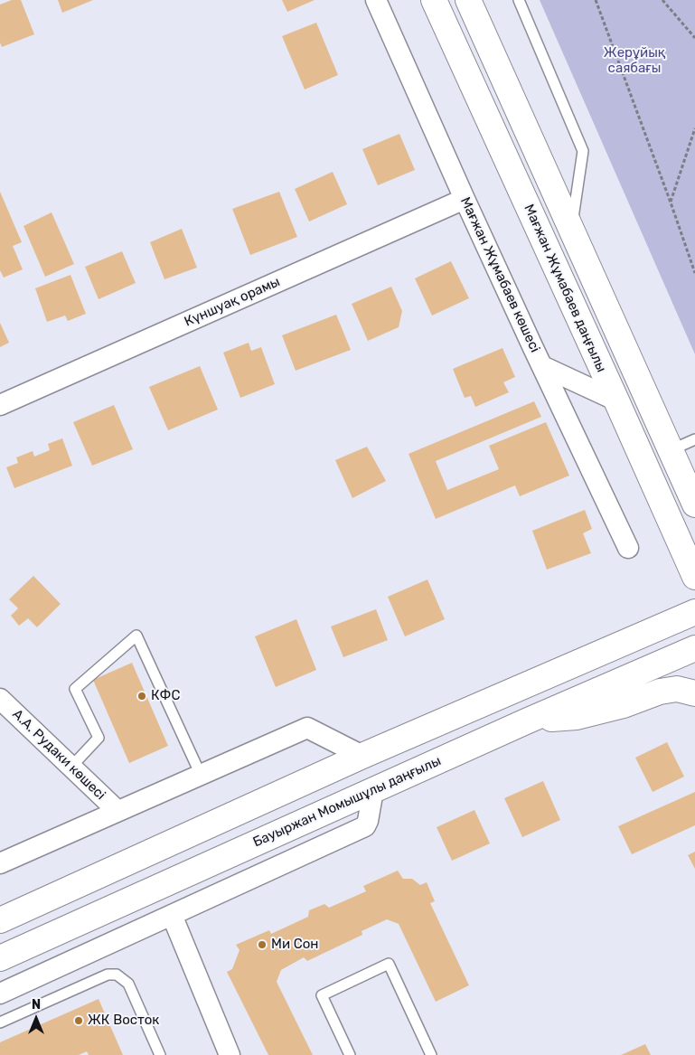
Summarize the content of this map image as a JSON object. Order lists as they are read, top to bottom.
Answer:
{
  "streets": {
    "main road": ["Мағжан Жұмабаев даңғылы", "Бауыржан Момышұлы даңғылы"],
    "street": ["Мағжан Жұмабаев көшесі", "Күншуақ орамы", "А.А. Рудаки көшесі"]
  },
  "crossings": [
    ["Мағжан Жұмабаев көшесі", "Күншуақ орамы"]
  ],
  "parks": ["Жерұйық саябағы"],
  "places": ["КФС", "Ми Сон", "ЖК Восток"],
  "north": "top"
}
